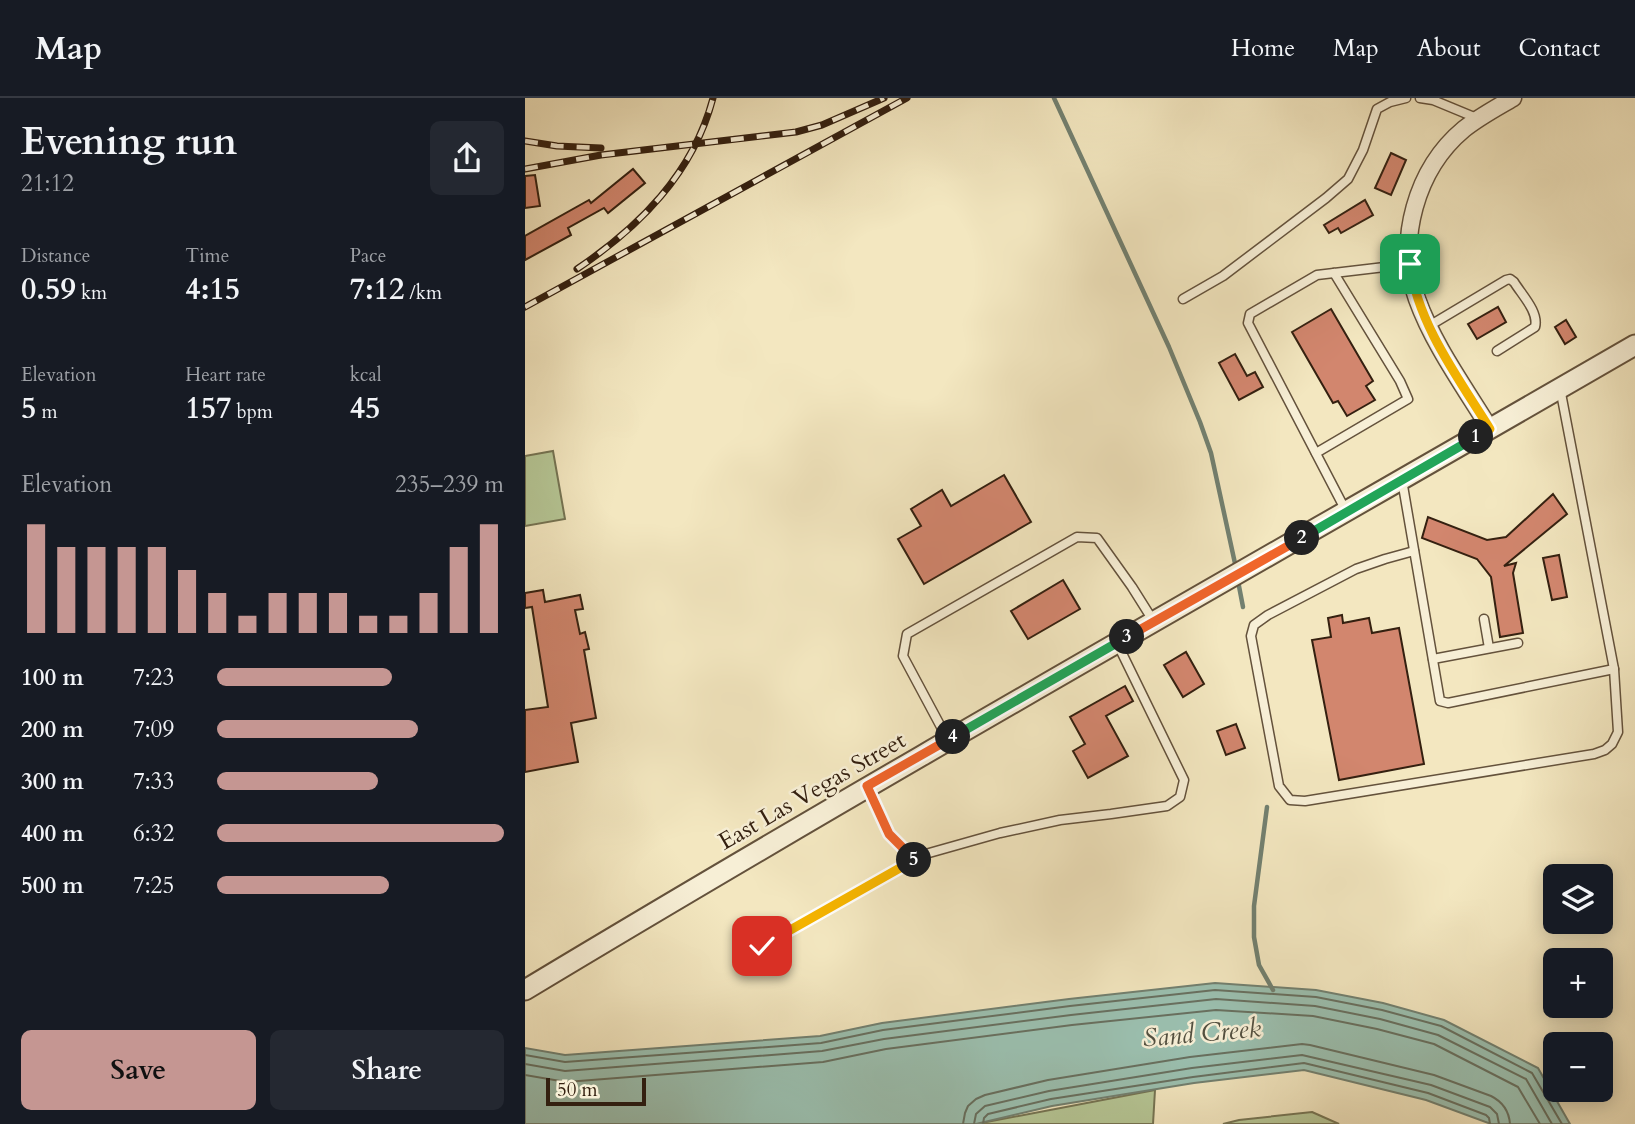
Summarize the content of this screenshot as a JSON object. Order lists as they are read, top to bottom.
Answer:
{
  "streets": {
    "street": ["East Las Vegas Street"]
  },
  "water": ["Sand Creek"],
  "scale_bar": "50 m",
  "page": {
    "header": "Map",
    "nav": [
      "Home",
      "Map",
      "About",
      "Contact"
    ],
    "heading": ["Evening run", "21:12"],
    "stats": [
      ["Distance", "0.59 km"],
      ["Time", "4:15"],
      ["Pace", "7:12 /km"],
      ["Elevation", "5 m"],
      ["Heart rate", "157 bpm"],
      ["kcal", "45"]
    ],
    "pins": [
      "1",
      "2",
      "3",
      "4",
      "5"
    ],
    "chart": ["Elevation", "235–239 m"],
    "list": [
      {
        "name": "100 m",
        "note": "7:23"
      },
      {
        "name": "200 m",
        "note": "7:09"
      },
      {
        "name": "300 m",
        "note": "7:33"
      },
      {
        "name": "400 m",
        "note": "6:32"
      },
      {
        "name": "500 m",
        "note": "7:25"
      }
    ],
    "map_buttons": ["+", "−"],
    "buttons": ["Save", "Share"],
    "scale": "50 m"
  }
}
